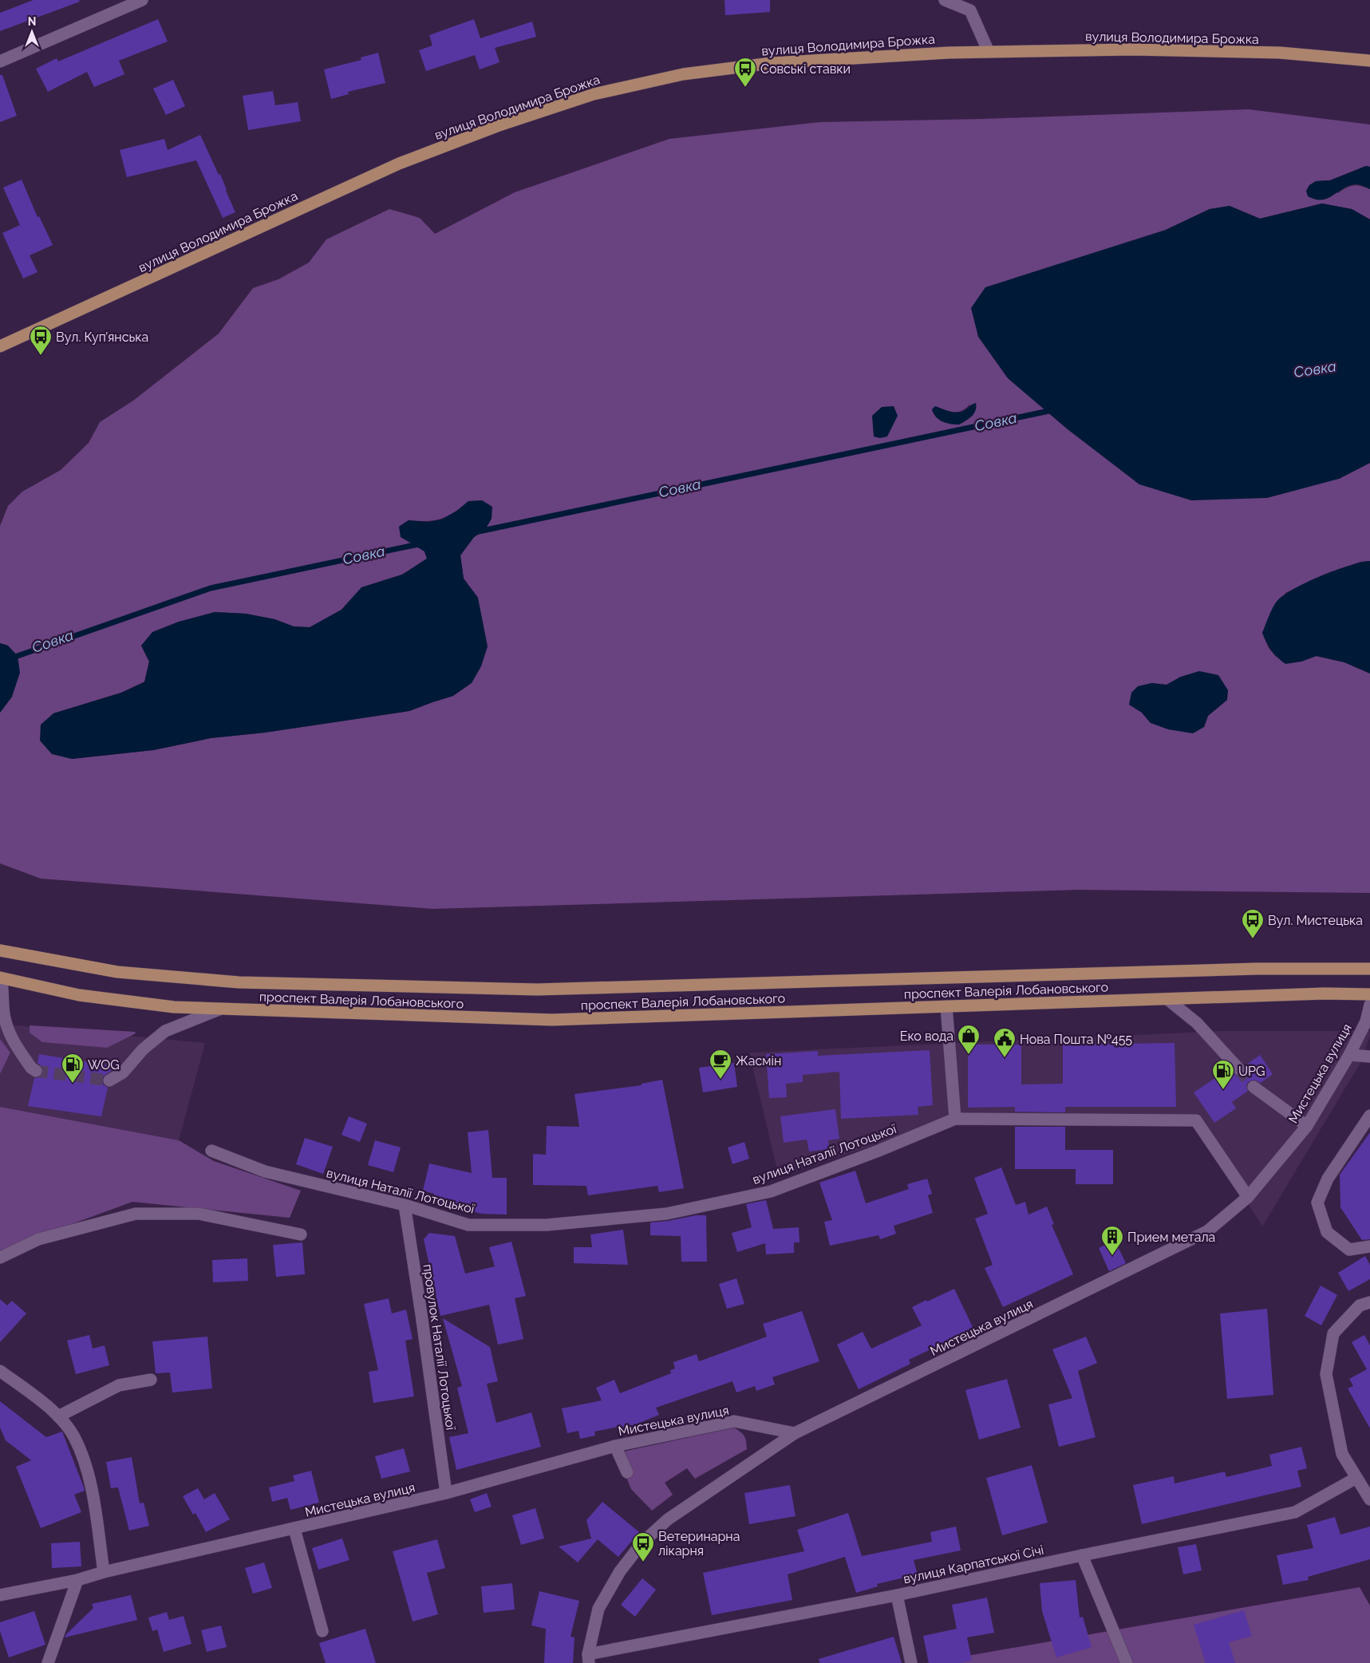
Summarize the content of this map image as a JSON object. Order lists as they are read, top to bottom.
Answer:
{
  "streets": {
    "main road": ["вулиця Володимира Брожка", "проспект Валерія Лобановського"],
    "street": [
      "Мистецька вулиця",
      "вулиця Наталії Лотоцької",
      "провулок Наталії Лотоцької",
      "вулиця Карпатської Січі"
    ]
  },
  "crossings": [
    ["Мистецька вулиця", "вулиця Наталії Лотоцької"],
    ["Мистецька вулиця", "провулок Наталії Лотоцької"],
    ["Мистецька вулиця", "вулиця Карпатської Січі"],
    ["вулиця Наталії Лотоцької", "провулок Наталії Лотоцької"]
  ],
  "water": ["Совка"],
  "places": {
    "bus stop": [
      "Совські ставки",
      "Вул. Куп’янська",
      "Вул. Мистецька",
      "Ветеринарна лікарня"
    ],
    "shop": ["Еко вода"],
    "public building": ["Нова Пошта №455"],
    "cafe": ["Жасмін"],
    "fuel station": ["WOG", "UPG"],
    "building": ["Прием метала"]
  },
  "north": "top"
}
